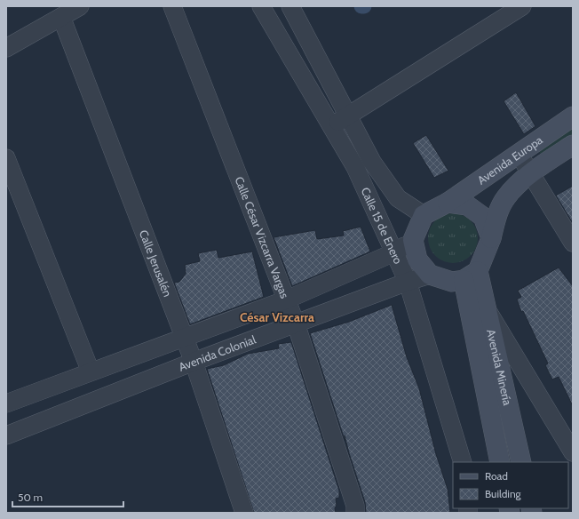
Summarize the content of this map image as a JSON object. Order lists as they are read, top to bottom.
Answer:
{
  "streets": {
    "main road": ["Avenida Europa", "Avenida Minería"],
    "street": [
      "Calle 15 de Enero",
      "Calle César Vizcarra Vargas",
      "Calle Jerusalén",
      "Avenida Colonial"
    ]
  },
  "crossings": [
    ["Avenida Europa", "Calle 15 de Enero"],
    ["Avenida Europa", "Avenida Colonial"],
    ["Avenida Europa", "Avenida Minería"],
    ["Calle 15 de Enero", "Avenida Colonial"],
    ["Calle 15 de Enero", "Avenida Minería"],
    ["Calle César Vizcarra Vargas", "Avenida Colonial"],
    ["Calle Jerusalén", "Avenida Colonial"],
    ["Avenida Colonial", "Avenida Minería"]
  ],
  "districts": ["César Vizcarra"],
  "legend": ["Road", "Building"],
  "scale_bar": "50 m"
}
